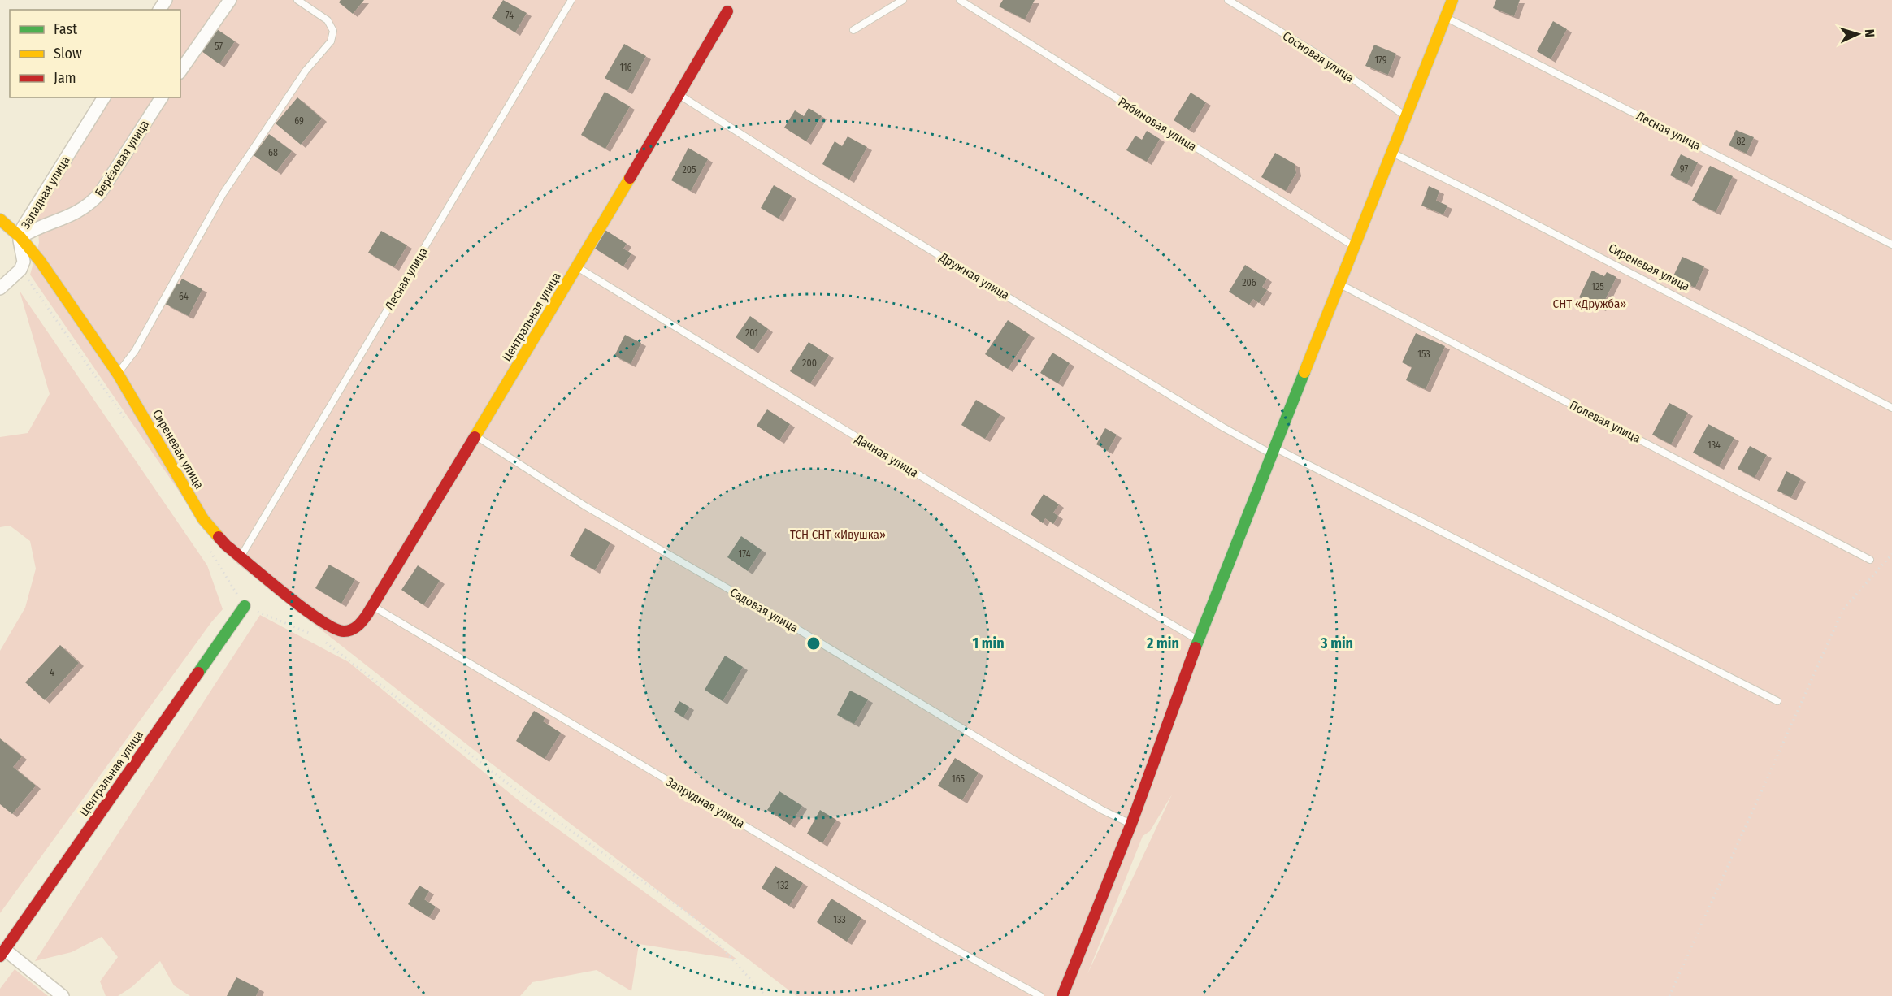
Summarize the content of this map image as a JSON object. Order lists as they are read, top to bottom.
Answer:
{
  "streets": {
    "street": [
      "Берёзовая улица",
      "Западная улица",
      "Сиреневая улица",
      "Центральная улица"
    ],
    "lane": [
      "Сосновая улица",
      "Рябиновая улица",
      "Лесная улица",
      "Дружная улица",
      "Полевая улица",
      "Дачная улица",
      "Садовая улица",
      "Запрудная улица"
    ]
  },
  "crossings": [
    ["Лесная улица", "Сиреневая улица"],
    ["Берёзовая улица", "Западная улица"],
    ["Берёзовая улица", "Сиреневая улица"],
    ["Западная улица", "Сиреневая улица"],
    ["Сиреневая улица", "Центральная улица"],
    ["Дружная улица", "Центральная улица"],
    ["Центральная улица", "Дачная улица"],
    ["Центральная улица", "Садовая улица"],
    ["Центральная улица", "Запрудная улица"]
  ],
  "parks": ["СНТ «Дружба»", "ТСН СНТ «Ивушка»"],
  "house_numbers": [
    "74",
    "57",
    "179",
    "116",
    "69",
    "82",
    "68",
    "97",
    "205",
    "206",
    "125",
    "64",
    "201",
    "153",
    "200",
    "134",
    "174",
    "4",
    "165",
    "132",
    "133"
  ],
  "legend": ["Fast", "Slow", "Jam"],
  "north": "right",
  "rings": ["1 min", "2 min", "3 min"]
}
